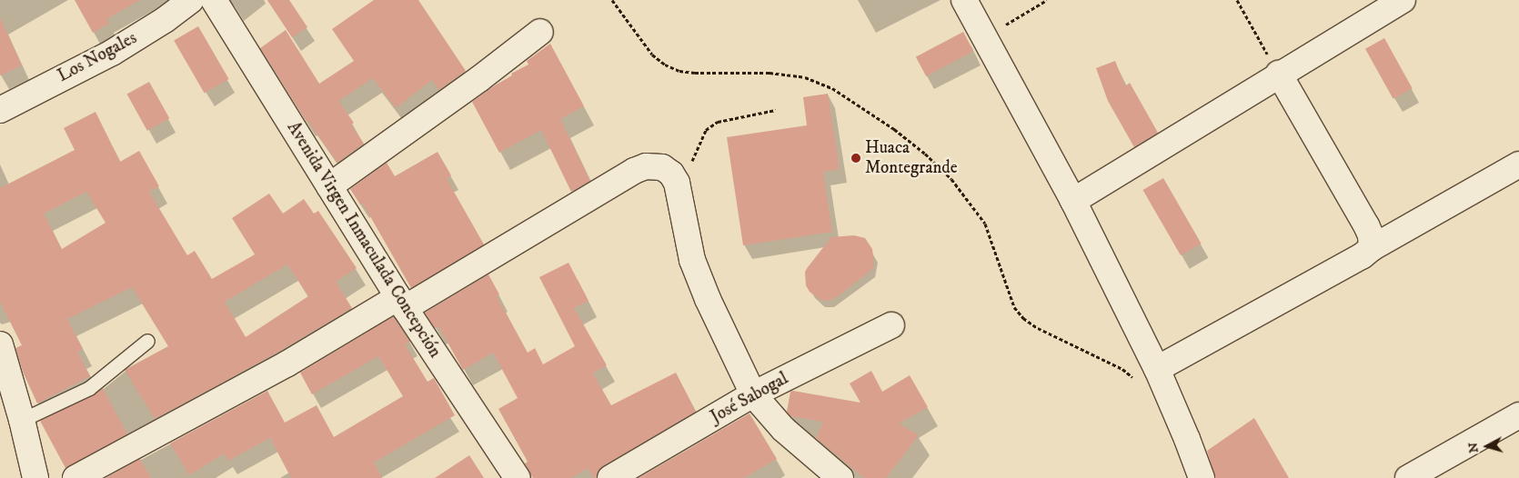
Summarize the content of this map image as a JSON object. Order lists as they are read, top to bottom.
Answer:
{
  "streets": {
    "street": ["Los Nogales", "Avenida Virgen Inmaculada Concepción", "José Sabogal"]
  },
  "places": ["Huaca Montegrande"],
  "north": "left"
}
